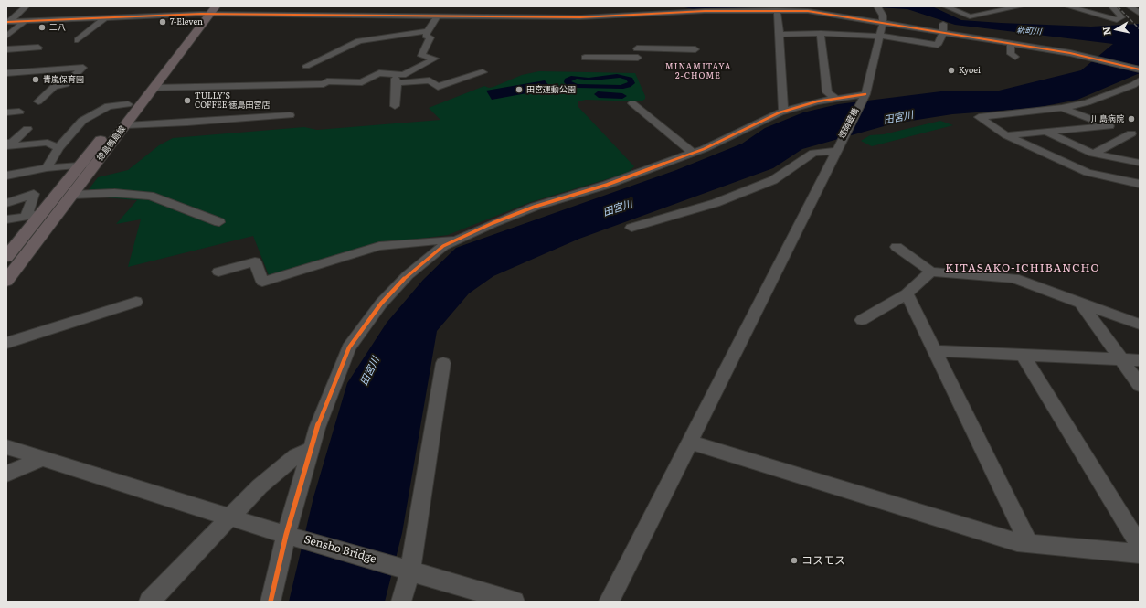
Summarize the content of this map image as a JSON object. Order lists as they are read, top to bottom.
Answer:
{
  "streets": {
    "main road": ["徳島鴨島線"],
    "street": ["煙硝蔵橋", "Sensho Bridge"]
  },
  "districts": ["MINAMITAYA 2-CHOME", "KITASAKO-ICHIBANCHO"],
  "water": ["新町川", "田宮川"],
  "places": [
    "7-Eleven",
    "三八",
    "Kyoei",
    "青嵐保育園",
    "田宮運動公園",
    "TULLY’S COFFEE 徳島田宮店",
    "川島病院",
    "コスモス"
  ],
  "north": "left"
}
